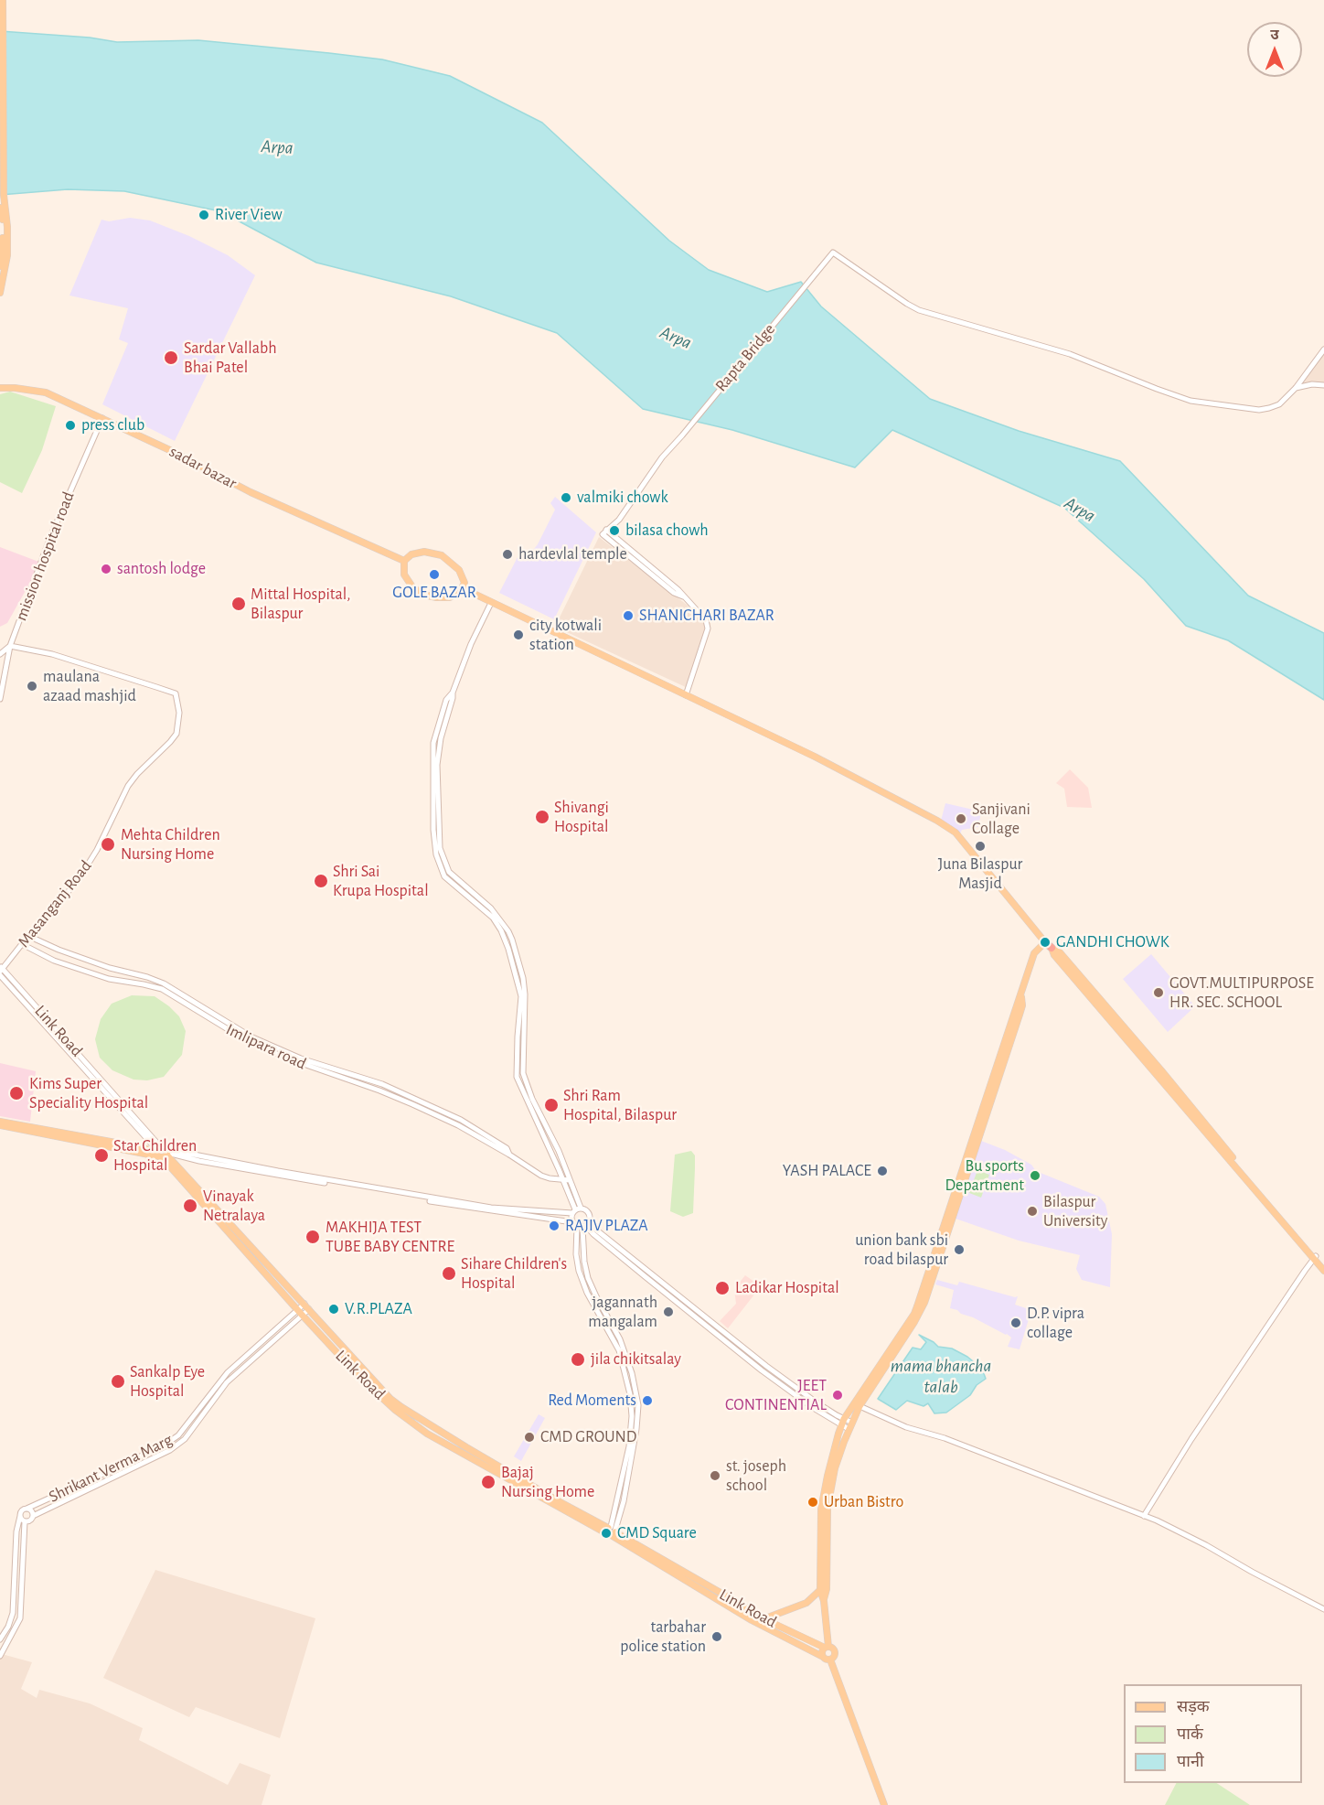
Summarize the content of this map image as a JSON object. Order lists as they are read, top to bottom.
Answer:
{
  "streets": {
    "main road": ["sadar bazar", "Link Road"],
    "street": [
      "Rapta Bridge",
      "mission hospital road",
      "Masanganj Road",
      "Imlipara road",
      "Shrikant Verma Marg"
    ]
  },
  "crossings": [
    ["sadar bazar", "mission hospital road"],
    ["mission hospital road", "Masanganj Road"],
    ["Masanganj Road", "Link Road"],
    ["Masanganj Road", "Imlipara road"],
    ["Link Road", "Shrikant Verma Marg"]
  ],
  "water": ["Arpa", "mama bhancha talab"],
  "places": [
    "River View",
    "Sardar Vallabh Bhai Patel",
    "press club",
    "valmiki chowk",
    "bilasa chowh",
    "hardevlal temple",
    "santosh lodge",
    "GOLE BAZAR",
    "Mittal Hospital, Bilaspur",
    "SHANICHARI BAZAR",
    "city kotwali station",
    "maulana azaad mashjid",
    "Shivangi Hospital",
    "Sanjivani Collage",
    "Mehta Children Nursing Home",
    "Juna Bilaspur Masjid",
    "Shri Sai Krupa Hospital",
    "GANDHI CHOWK",
    "GOVT.MULTIPURPOSE HR. SEC. SCHOOL",
    "Kims Super Speciality Hospital",
    "Shri Ram Hospital, Bilaspur",
    "Star Children Hospital",
    "YASH PALACE",
    "Bu sports Department",
    "Vinayak Netralaya",
    "Bilaspur University",
    "RAJIV PLAZA",
    "MAKHIJA TEST TUBE BABY CENTRE",
    "union bank sbi road bilaspur",
    "Sihare Children's Hospital",
    "Ladikar Hospital",
    "V.R.PLAZA",
    "jagannath mangalam",
    "D.P. vipra collage",
    "jila chikitsalay",
    "Sankalp Eye Hospital",
    "JEET CONTINENTIAL",
    "Red Moments",
    "CMD GROUND",
    "st. joseph school",
    "Bajaj Nursing Home",
    "Urban Bistro",
    "CMD Square",
    "tarbahar police station"
  ],
  "legend": ["सड़क", "पार्क", "पानी"],
  "north": "top"
}
